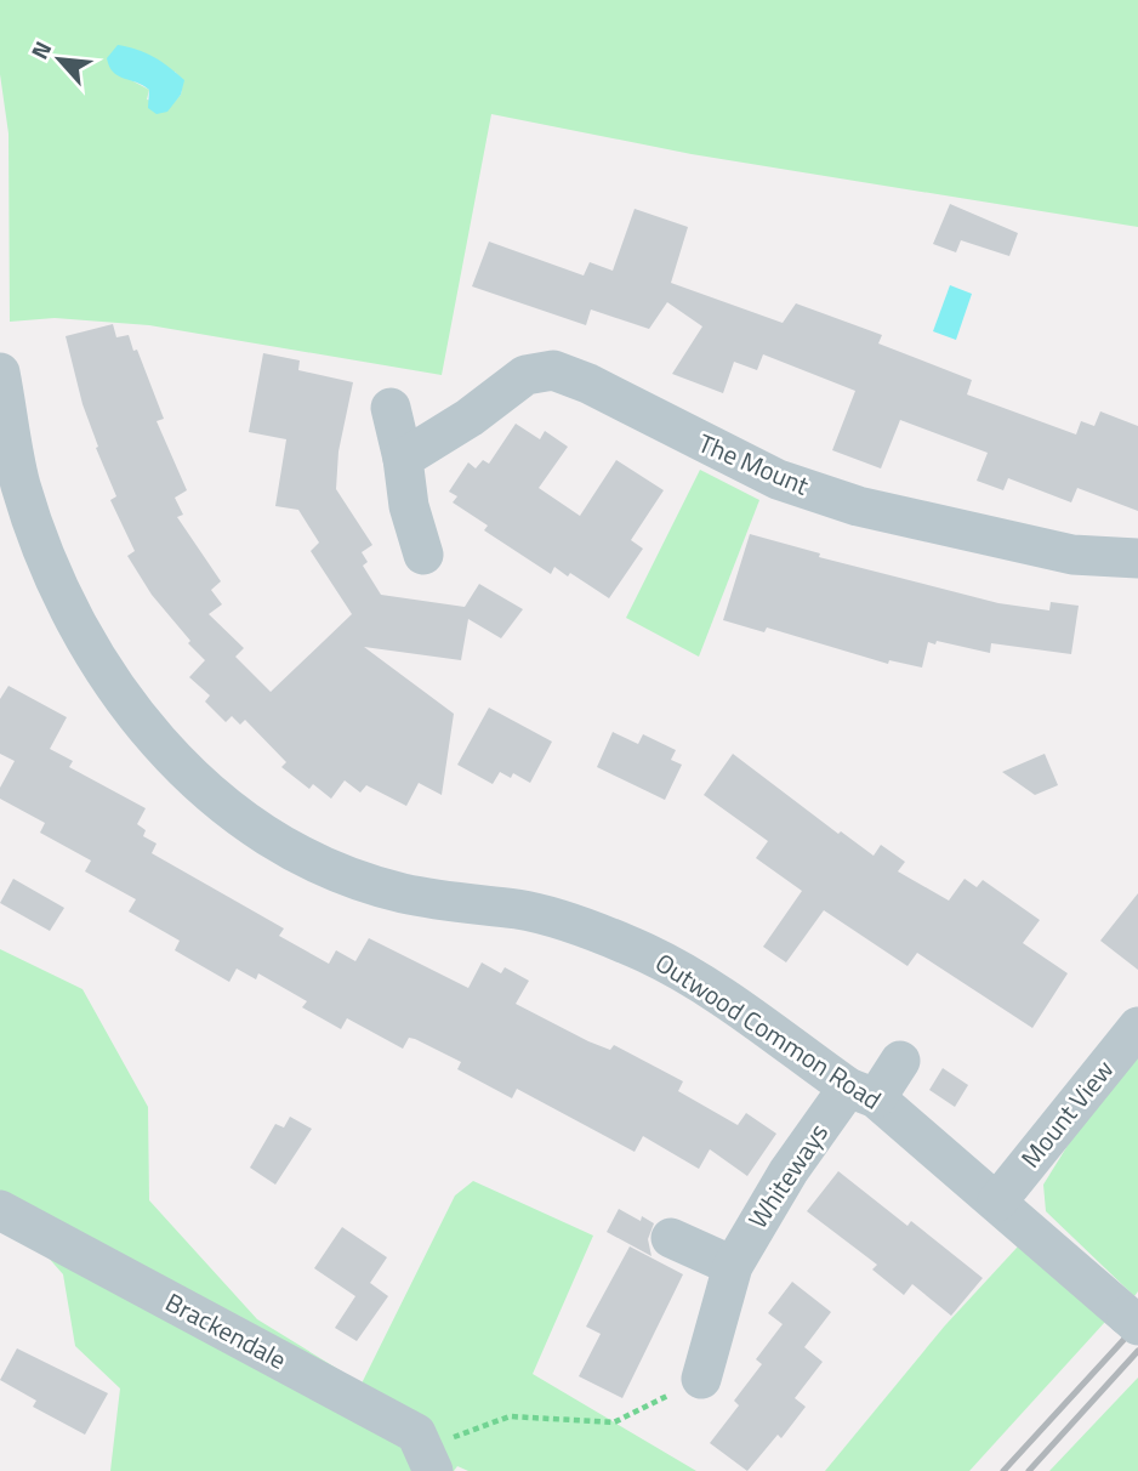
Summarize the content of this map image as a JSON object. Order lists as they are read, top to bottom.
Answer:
{
  "streets": {
    "street": [
      "The Mount",
      "Outwood Common Road",
      "Mount View",
      "Whiteways",
      "Brackendale"
    ]
  },
  "crossings": [
    ["Outwood Common Road", "Mount View"],
    ["Outwood Common Road", "Whiteways"]
  ],
  "north": "top left"
}
